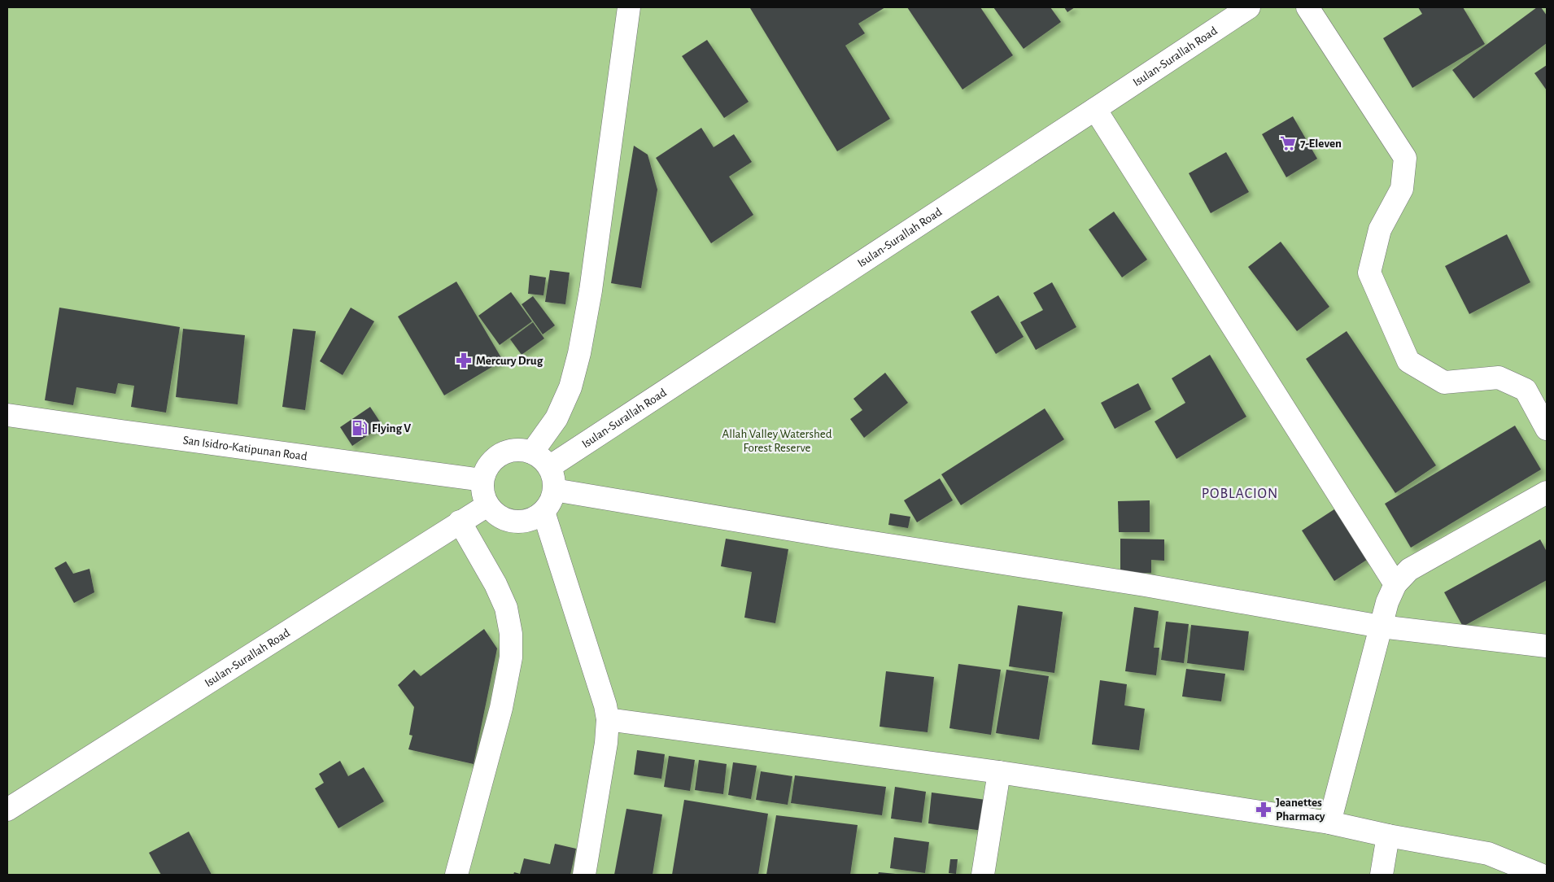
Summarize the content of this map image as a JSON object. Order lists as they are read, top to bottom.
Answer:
{
  "streets": {
    "main road": ["Isulan-Surallah Road", "San Isidro-Katipunan Road"]
  },
  "crossings": [
    ["Isulan-Surallah Road", "San Isidro-Katipunan Road"]
  ],
  "districts": ["POBLACION"],
  "parks": ["Allah Valley Watershed Forest Reserve"],
  "places": {
    "supermarket": ["7-Eleven"],
    "pharmacy": ["Mercury Drug", "Jeanettes Pharmacy"],
    "fuel station": ["Flying V"]
  }
}
